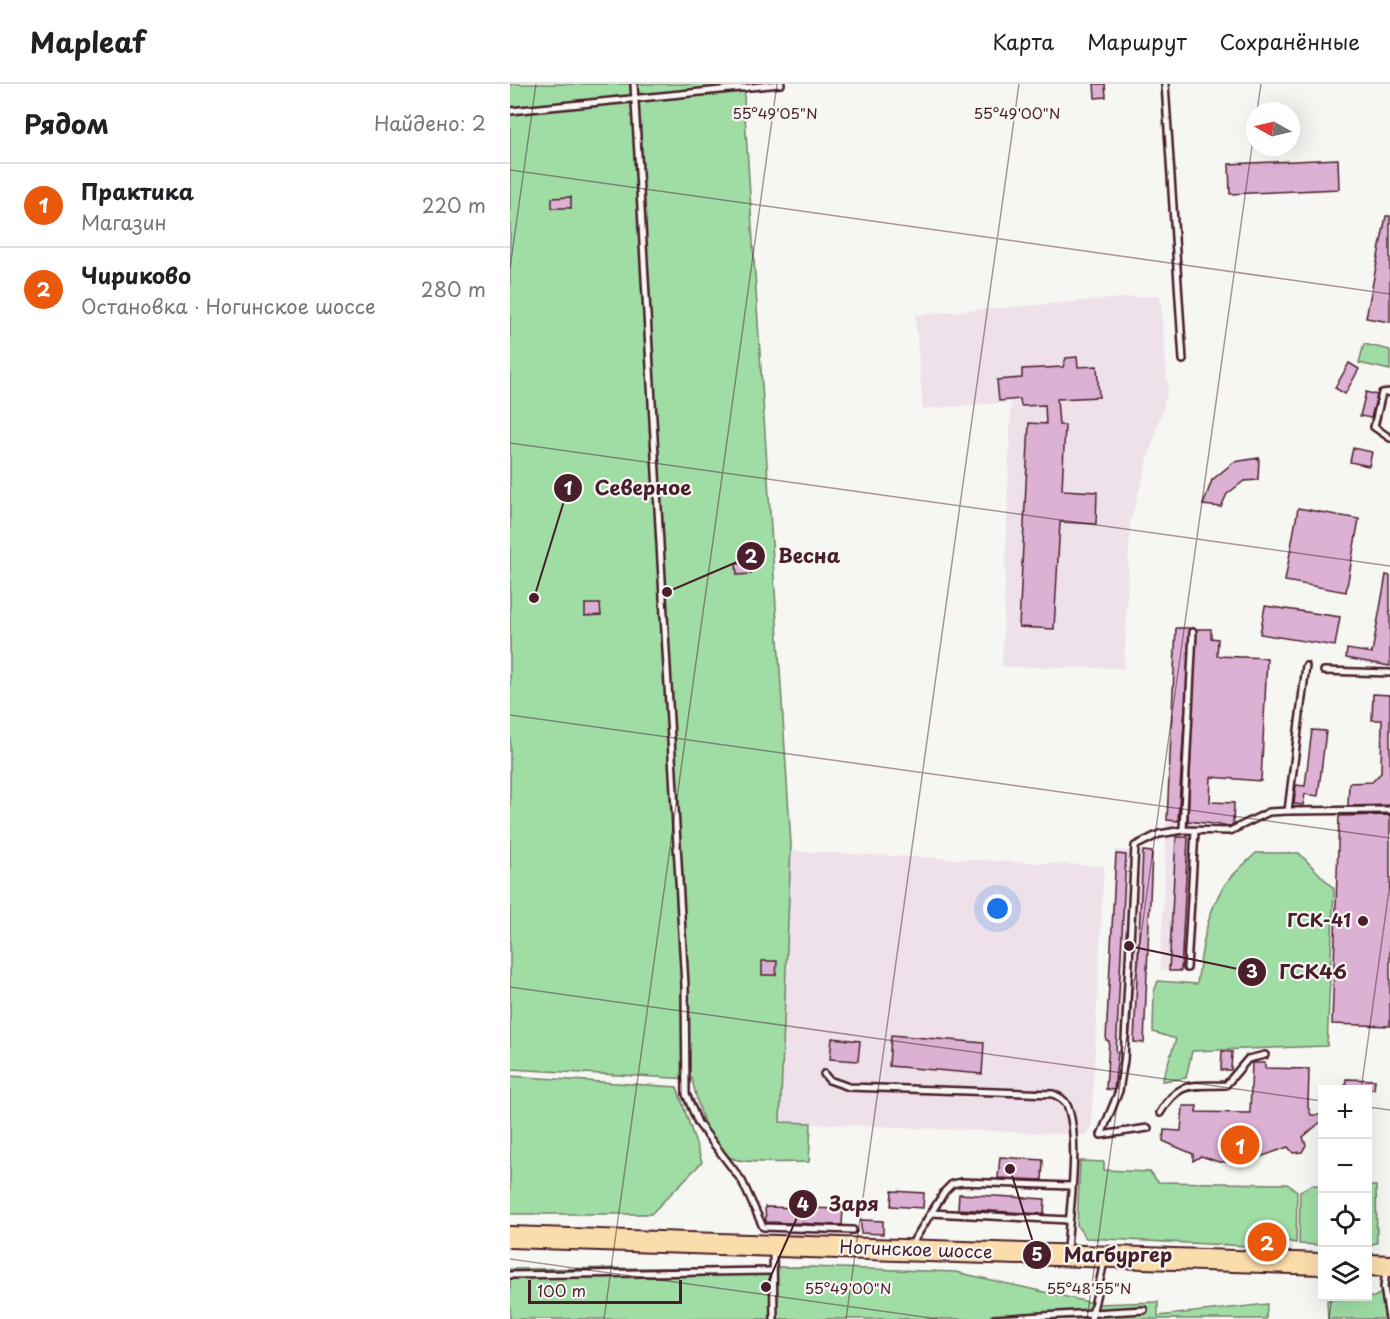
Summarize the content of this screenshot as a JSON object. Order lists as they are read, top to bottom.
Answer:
{
  "streets": {
    "highway": ["Ногинское шоссе"]
  },
  "places": [
    "Весна",
    "Северное",
    "ГСК-41",
    "ГСК46",
    "Магбургер",
    "Заря"
  ],
  "scale_bar": "100 m",
  "north": "left",
  "page": {
    "header": "Mapleaf",
    "nav": ["Карта", "Маршрут", "Сохранённые"],
    "heading": ["Рядом", "Найдено: 2"],
    "list": [
      {
        "mark": "1",
        "name": "Практика",
        "note": "Магазин",
        "value": "220 m"
      },
      {
        "mark": "2",
        "name": "Чириково",
        "note": "Остановка · Ногинское шоссе",
        "value": "280 m"
      }
    ],
    "map_buttons": ["+", "−"],
    "pins": ["1", "2"],
    "scale": "100 m"
  },
  "coordinates": ["55°49'05\"N", "55°49'00\"N", "55°48'55\"N"]
}
